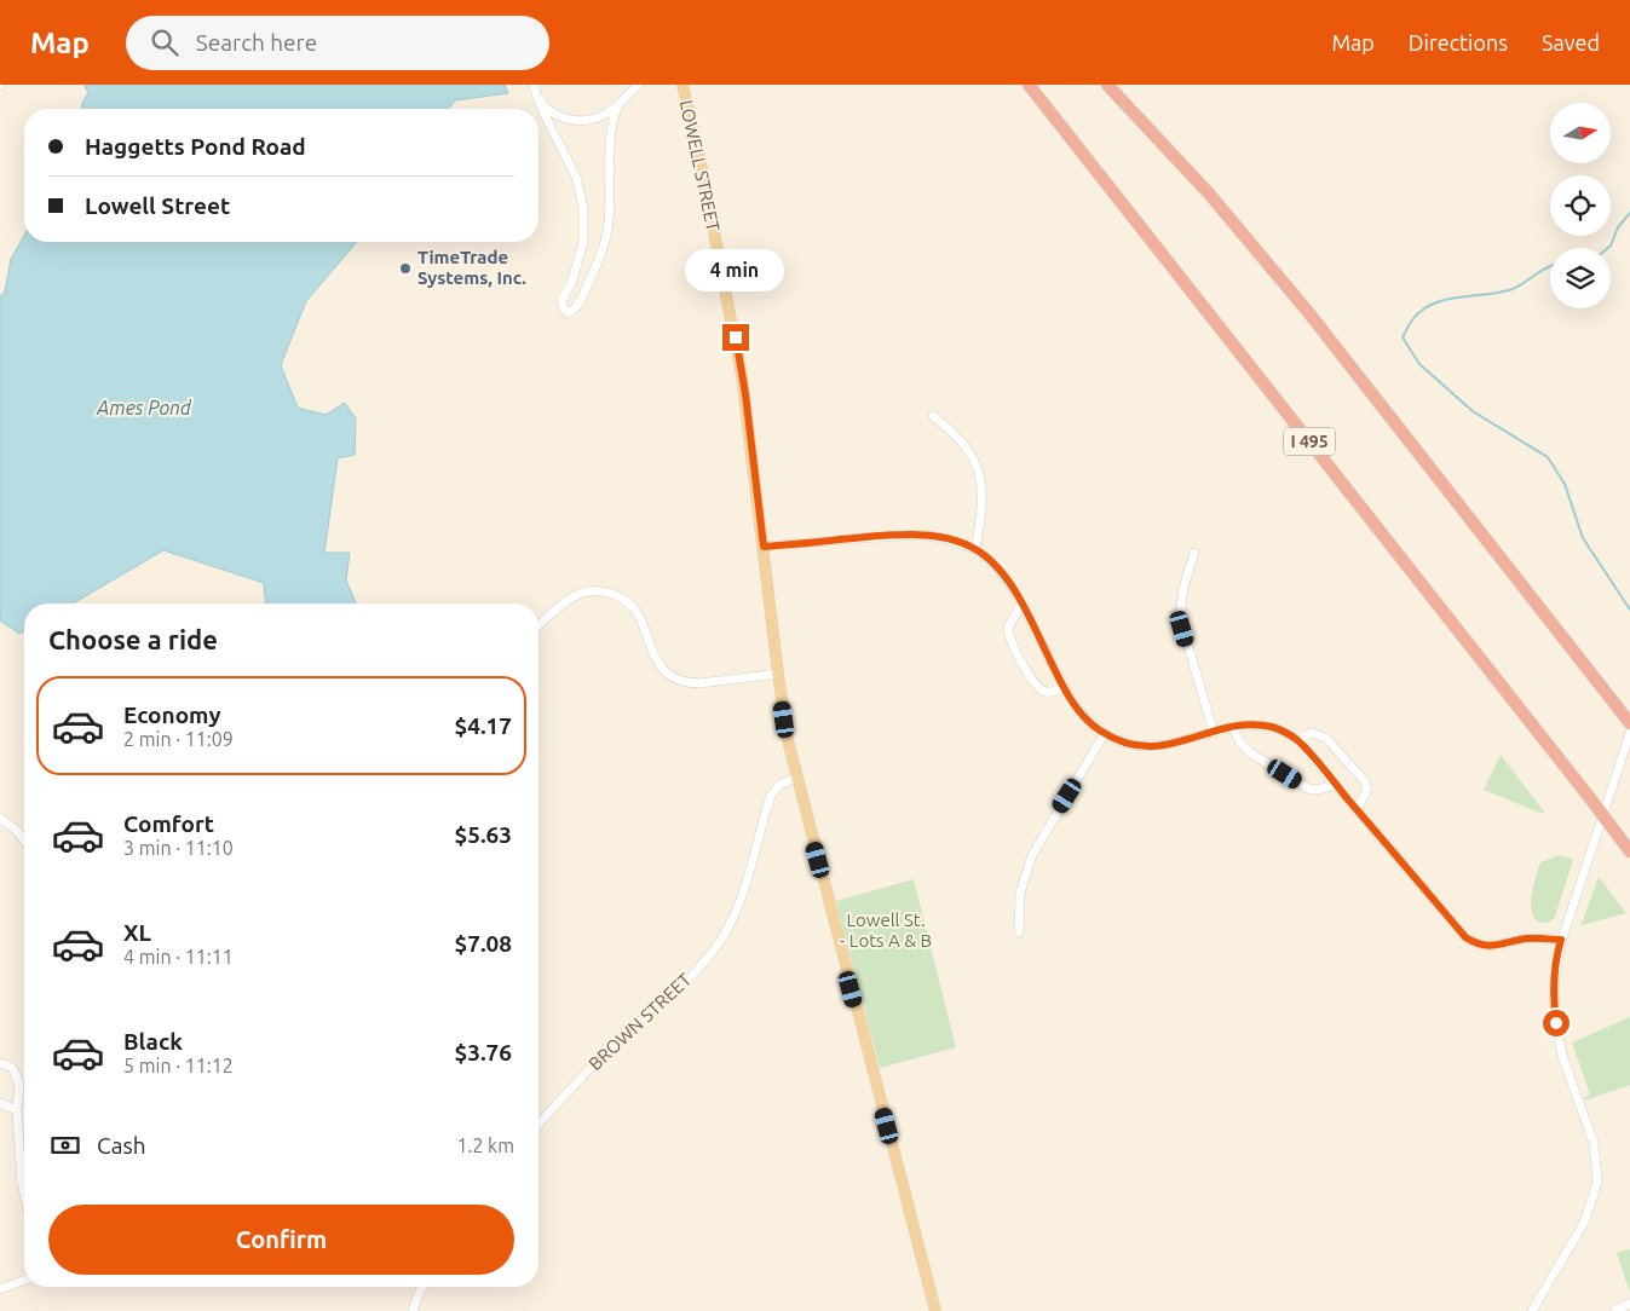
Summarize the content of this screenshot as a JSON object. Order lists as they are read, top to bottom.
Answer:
{
  "streets": {
    "highway": ["I 495"],
    "main road": ["LOWELL STREET"],
    "street": ["BROWN STREET"]
  },
  "crossings": [
    ["LOWELL STREET", "BROWN STREET"]
  ],
  "water": ["Ames Pond"],
  "parks": ["Lowell St. - Lots A & B"],
  "places": ["TimeTrade Systems, Inc."],
  "north": "right",
  "page": {
    "header": "Map",
    "search": "Search here",
    "nav": ["Map", "Directions", "Saved"],
    "banner": ["Haggetts Pond Road", "Lowell Street"],
    "bubble": "4 min",
    "heading": "Choose a ride",
    "list": [
      {
        "name": "Economy",
        "note": "2 min · 11:09",
        "value": "$4.17"
      },
      {
        "name": "Comfort",
        "note": "3 min · 11:10",
        "value": "$5.63"
      },
      {
        "name": "XL",
        "note": "4 min · 11:11",
        "value": "$7.08"
      },
      {
        "name": "Black",
        "note": "5 min · 11:12",
        "value": "$3.76"
      }
    ],
    "pay": ["Cash", "1.2 km"],
    "buttons": "Confirm"
  }
}
